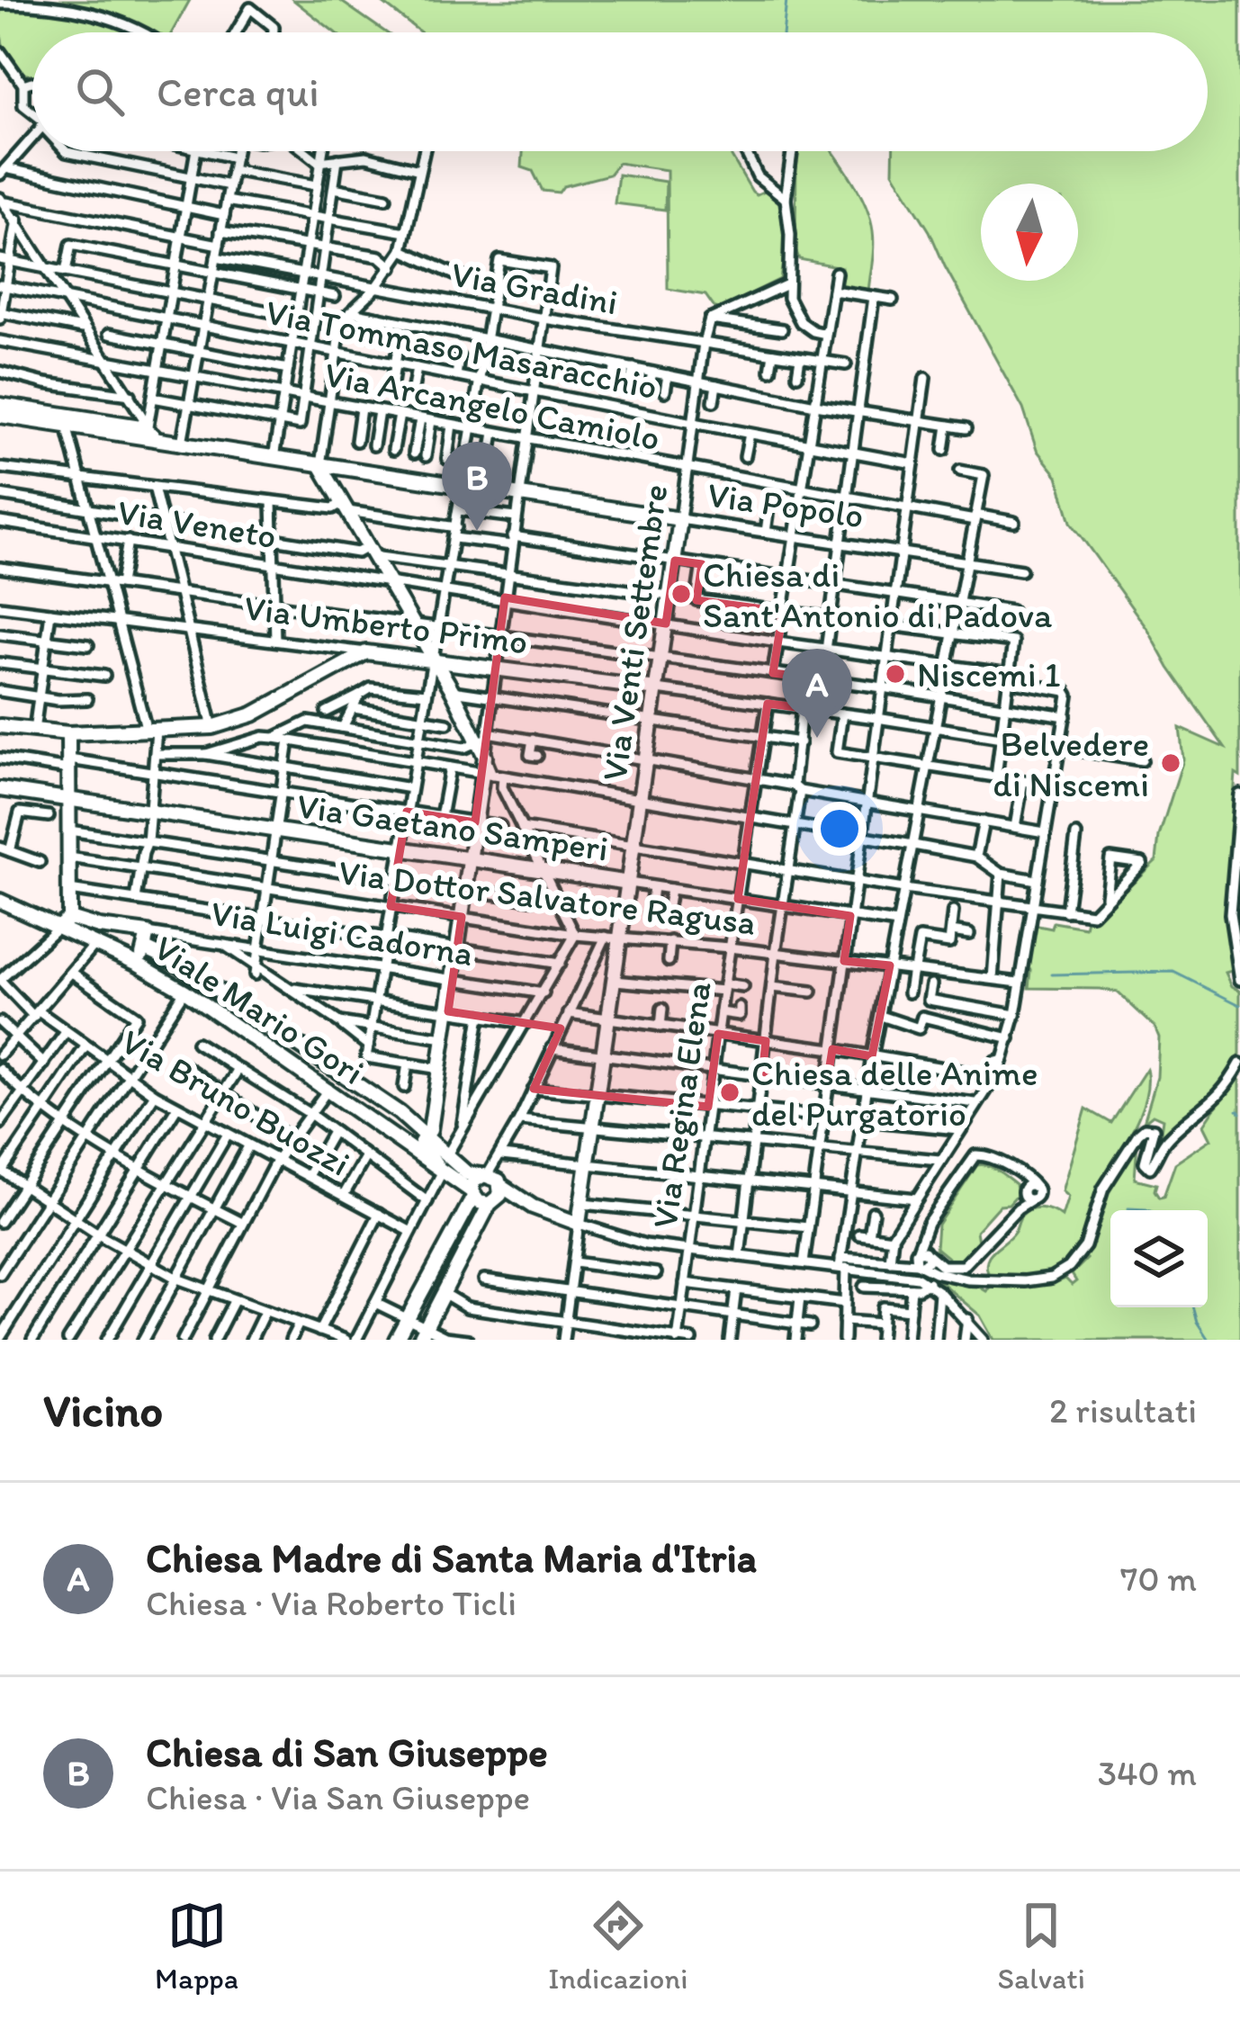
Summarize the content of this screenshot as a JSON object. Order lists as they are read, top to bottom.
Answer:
{
  "streets": {
    "street": [
      "Via Gradini",
      "Via Tommaso Masaracchio",
      "Via Arcangelo Camiolo",
      "Via Popolo",
      "Via Veneto",
      "Via Umberto Primo",
      "Via Venti Settembre",
      "Via Gaetano Samperi",
      "Via Dottor Salvatore Ragusa",
      "Via Luigi Cadorna",
      "Viale Mario Gori",
      "Via Bruno Buozzi",
      "Via Regina Elena"
    ]
  },
  "crossings": [
    ["Via Gradini", "Via Venti Settembre"],
    ["Via Tommaso Masaracchio", "Via Venti Settembre"],
    ["Via Arcangelo Camiolo", "Via Venti Settembre"],
    ["Via Popolo", "Via Venti Settembre"],
    ["Via Veneto", "Via Venti Settembre"],
    ["Via Umberto Primo", "Via Venti Settembre"],
    ["Via Umberto Primo", "Via Regina Elena"],
    ["Via Venti Settembre", "Via Gaetano Samperi"],
    ["Via Venti Settembre", "Via Dottor Salvatore Ragusa"],
    ["Via Gaetano Samperi", "Via Regina Elena"],
    ["Via Dottor Salvatore Ragusa", "Via Regina Elena"],
    ["Via Luigi Cadorna", "Viale Mario Gori"]
  ],
  "places": [
    "Chiesa di Sant'Antonio di Padova",
    "Niscemi 1",
    "Belvedere di Niscemi",
    "Chiesa delle Anime del Purgatorio"
  ],
  "north": "bottom",
  "page": {
    "search": "Cerca qui",
    "pins": ["B", "A"],
    "heading": ["Vicino", "2 risultati"],
    "list": [
      {
        "mark": "A",
        "name": "Chiesa Madre di Santa Maria d'Itria",
        "note": "Chiesa · Via Roberto Ticli",
        "value": "70 m"
      },
      {
        "mark": "B",
        "name": "Chiesa di San Giuseppe",
        "note": "Chiesa · Via San Giuseppe",
        "value": "340 m"
      }
    ],
    "nav": ["Mappa", "Indicazioni", "Salvati"]
  }
}
